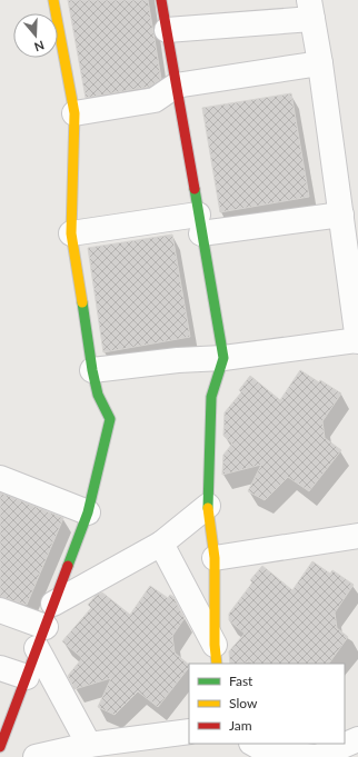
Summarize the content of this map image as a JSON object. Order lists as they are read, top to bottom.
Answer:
{
  "legend": ["Fast", "Slow", "Jam"],
  "north": "bottom"
}
